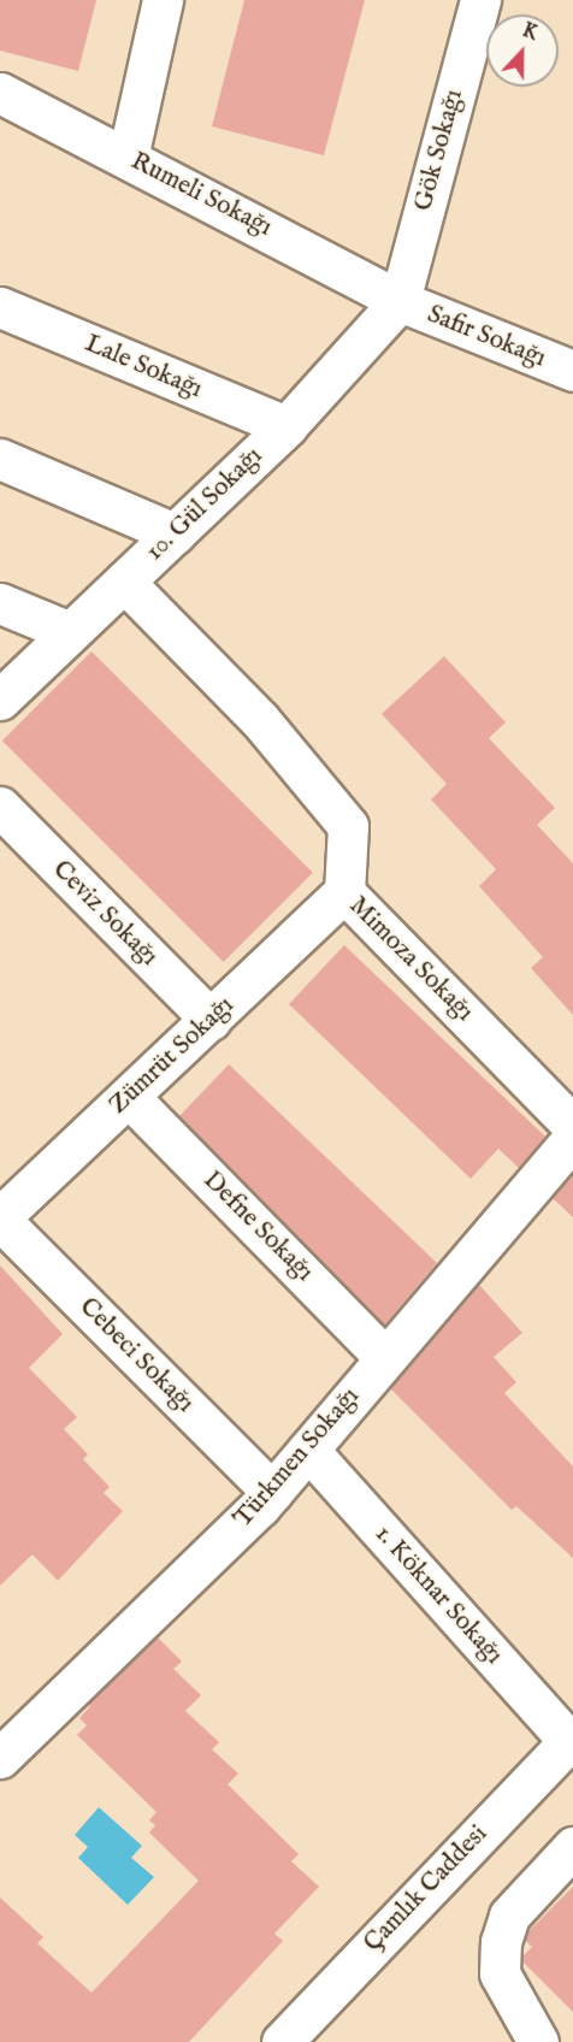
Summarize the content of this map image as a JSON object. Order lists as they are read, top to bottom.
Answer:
{
  "streets": {
    "street": [
      "Gök Sokağı",
      "Rumeli Sokağı",
      "Safir Sokağı",
      "Lale Sokağı",
      "10. Gül Sokağı",
      "Ceviz Sokağı",
      "Mimoza Sokağı",
      "Zümrüt Sokağı",
      "Defne Sokağı",
      "Cebeci Sokağı",
      "Türkmen Sokağı",
      "1. Köknar Sokağı",
      "Çamlık Caddesi"
    ]
  },
  "crossings": [
    ["Gök Sokağı", "Rumeli Sokağı"],
    ["Gök Sokağı", "Safir Sokağı"],
    ["Gök Sokağı", "10. Gül Sokağı"],
    ["Rumeli Sokağı", "Safir Sokağı"],
    ["Rumeli Sokağı", "10. Gül Sokağı"],
    ["Safir Sokağı", "10. Gül Sokağı"],
    ["Lale Sokağı", "10. Gül Sokağı"],
    ["10. Gül Sokağı", "Mimoza Sokağı"],
    ["Ceviz Sokağı", "Zümrüt Sokağı"],
    ["Mimoza Sokağı", "Zümrüt Sokağı"],
    ["Zümrüt Sokağı", "Defne Sokağı"],
    ["Zümrüt Sokağı", "Cebeci Sokağı"],
    ["Defne Sokağı", "Türkmen Sokağı"],
    ["Cebeci Sokağı", "Türkmen Sokağı"],
    ["Türkmen Sokağı", "1. Köknar Sokağı"],
    ["1. Köknar Sokağı", "Çamlık Caddesi"]
  ],
  "north": "top"
}
